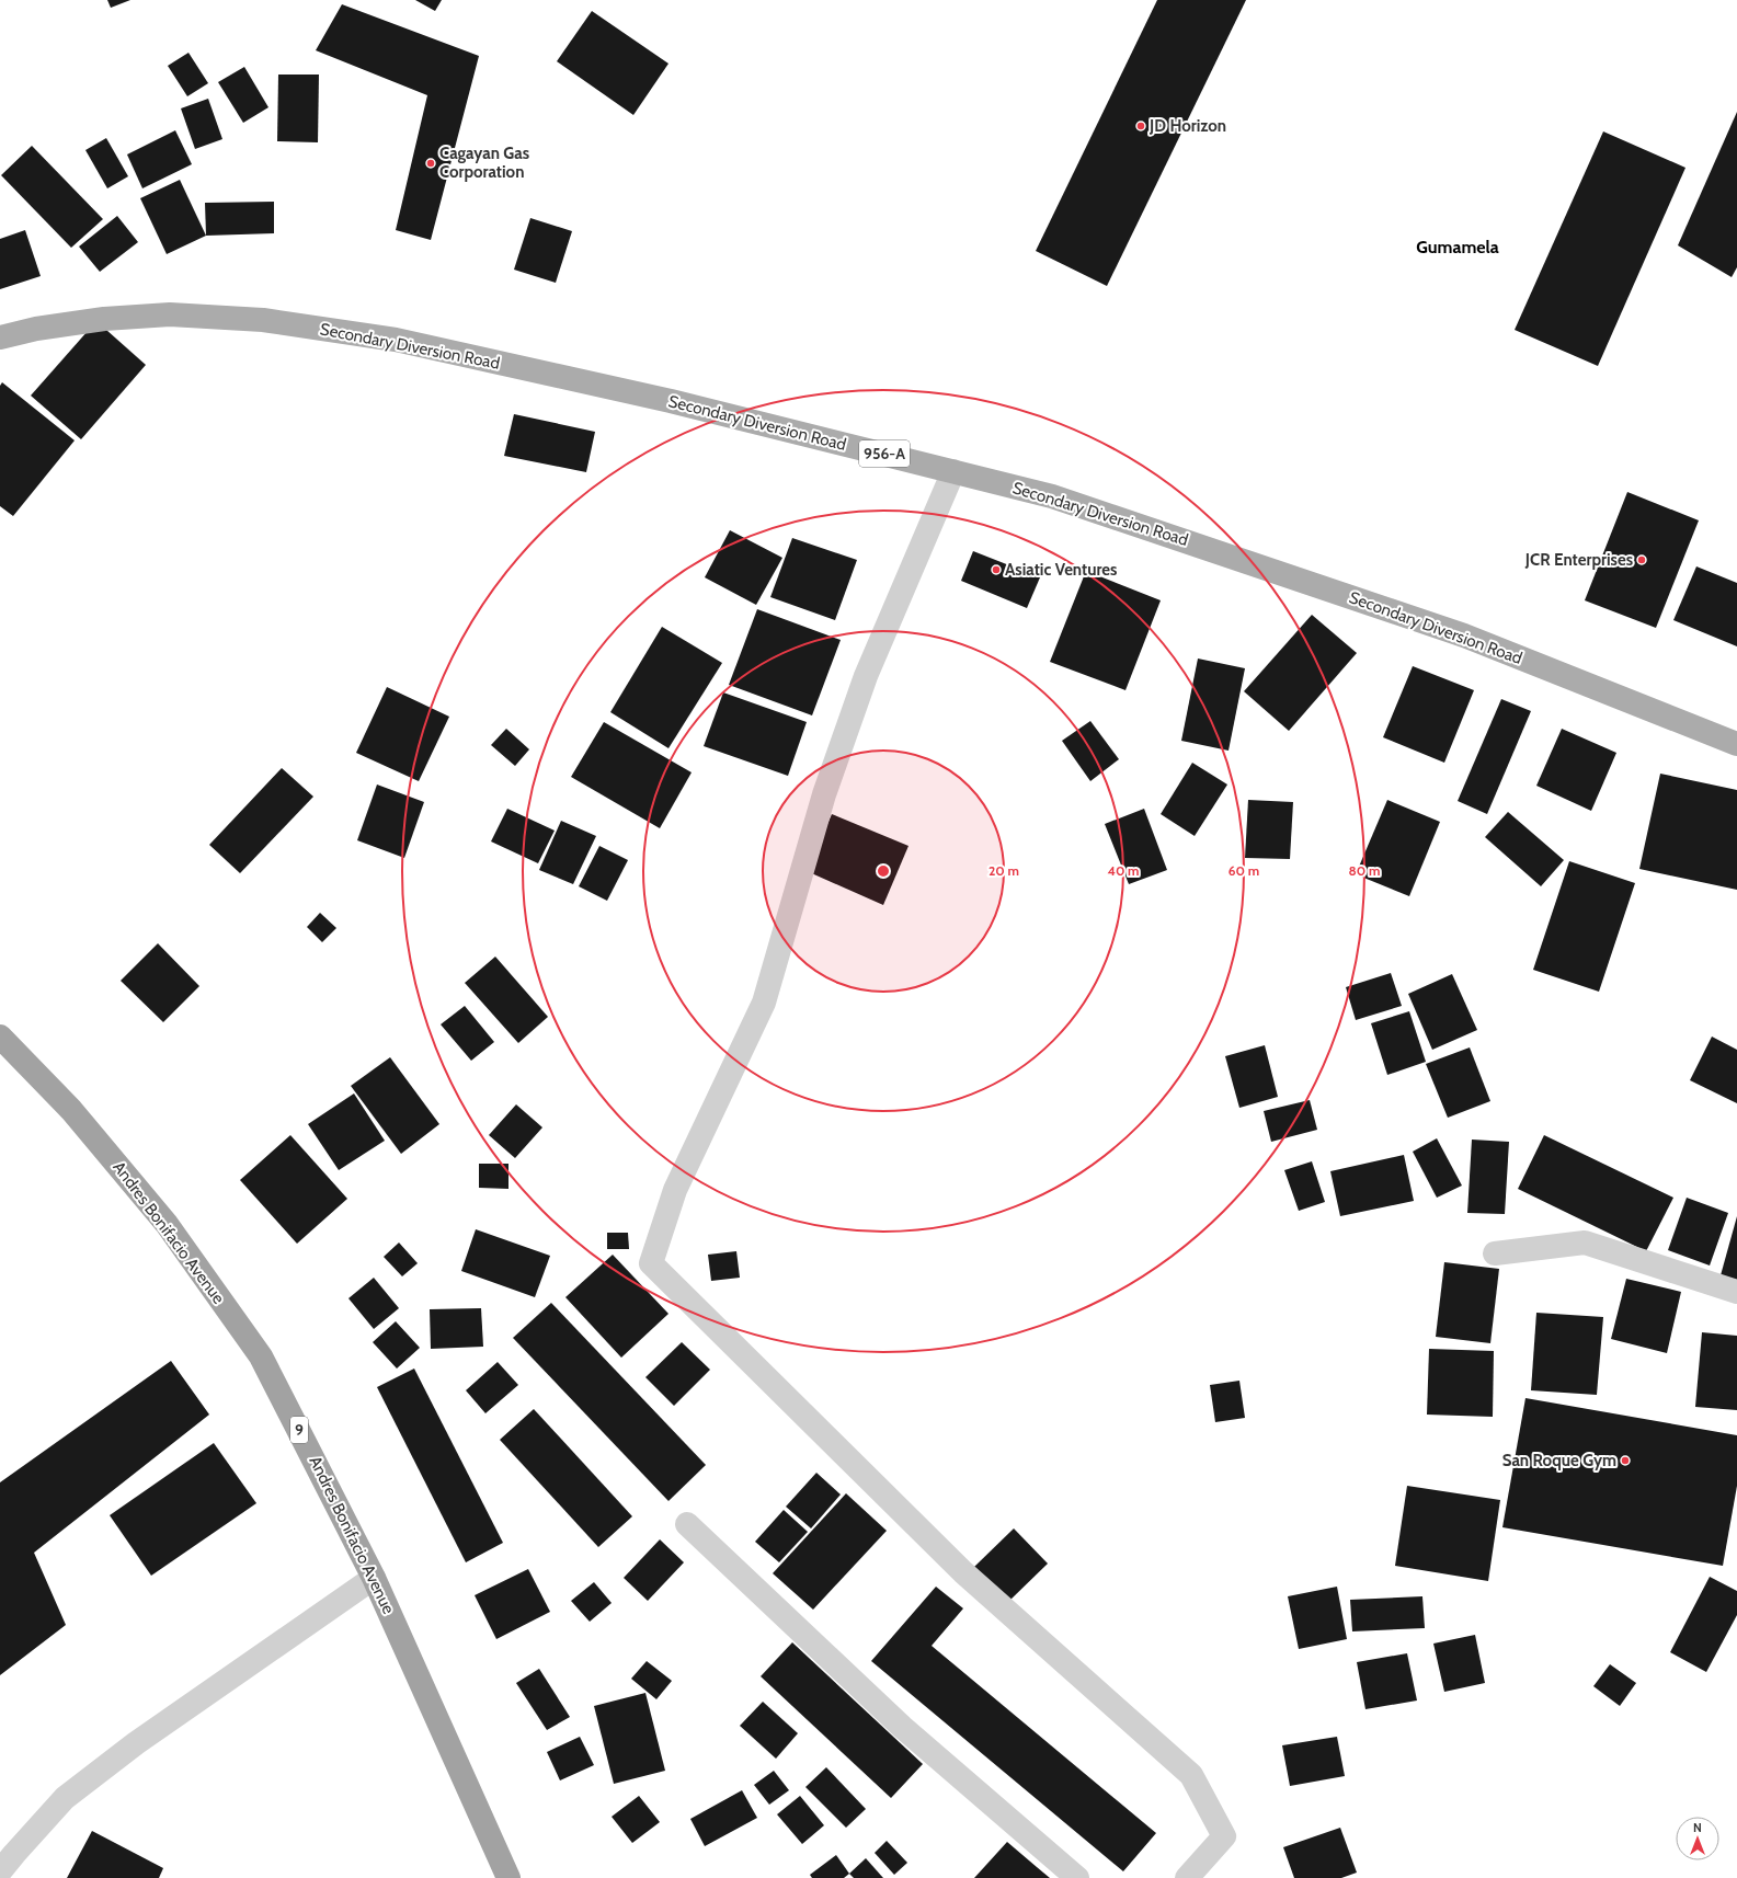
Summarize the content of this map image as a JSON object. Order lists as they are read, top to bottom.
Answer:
{
  "streets": {
    "highway": ["Andres Bonifacio Avenue", "9"],
    "main road": ["Secondary Diversion Road", "956-A"]
  },
  "districts": ["Gumamela"],
  "places": [
    "JD Horizon",
    "Cagayan Gas Corporation",
    "JCR Enterprises",
    "Asiatic Ventures",
    "San Roque Gym"
  ],
  "north": "top",
  "rings": [
    "20 m",
    "40 m",
    "60 m",
    "80 m"
  ]
}
